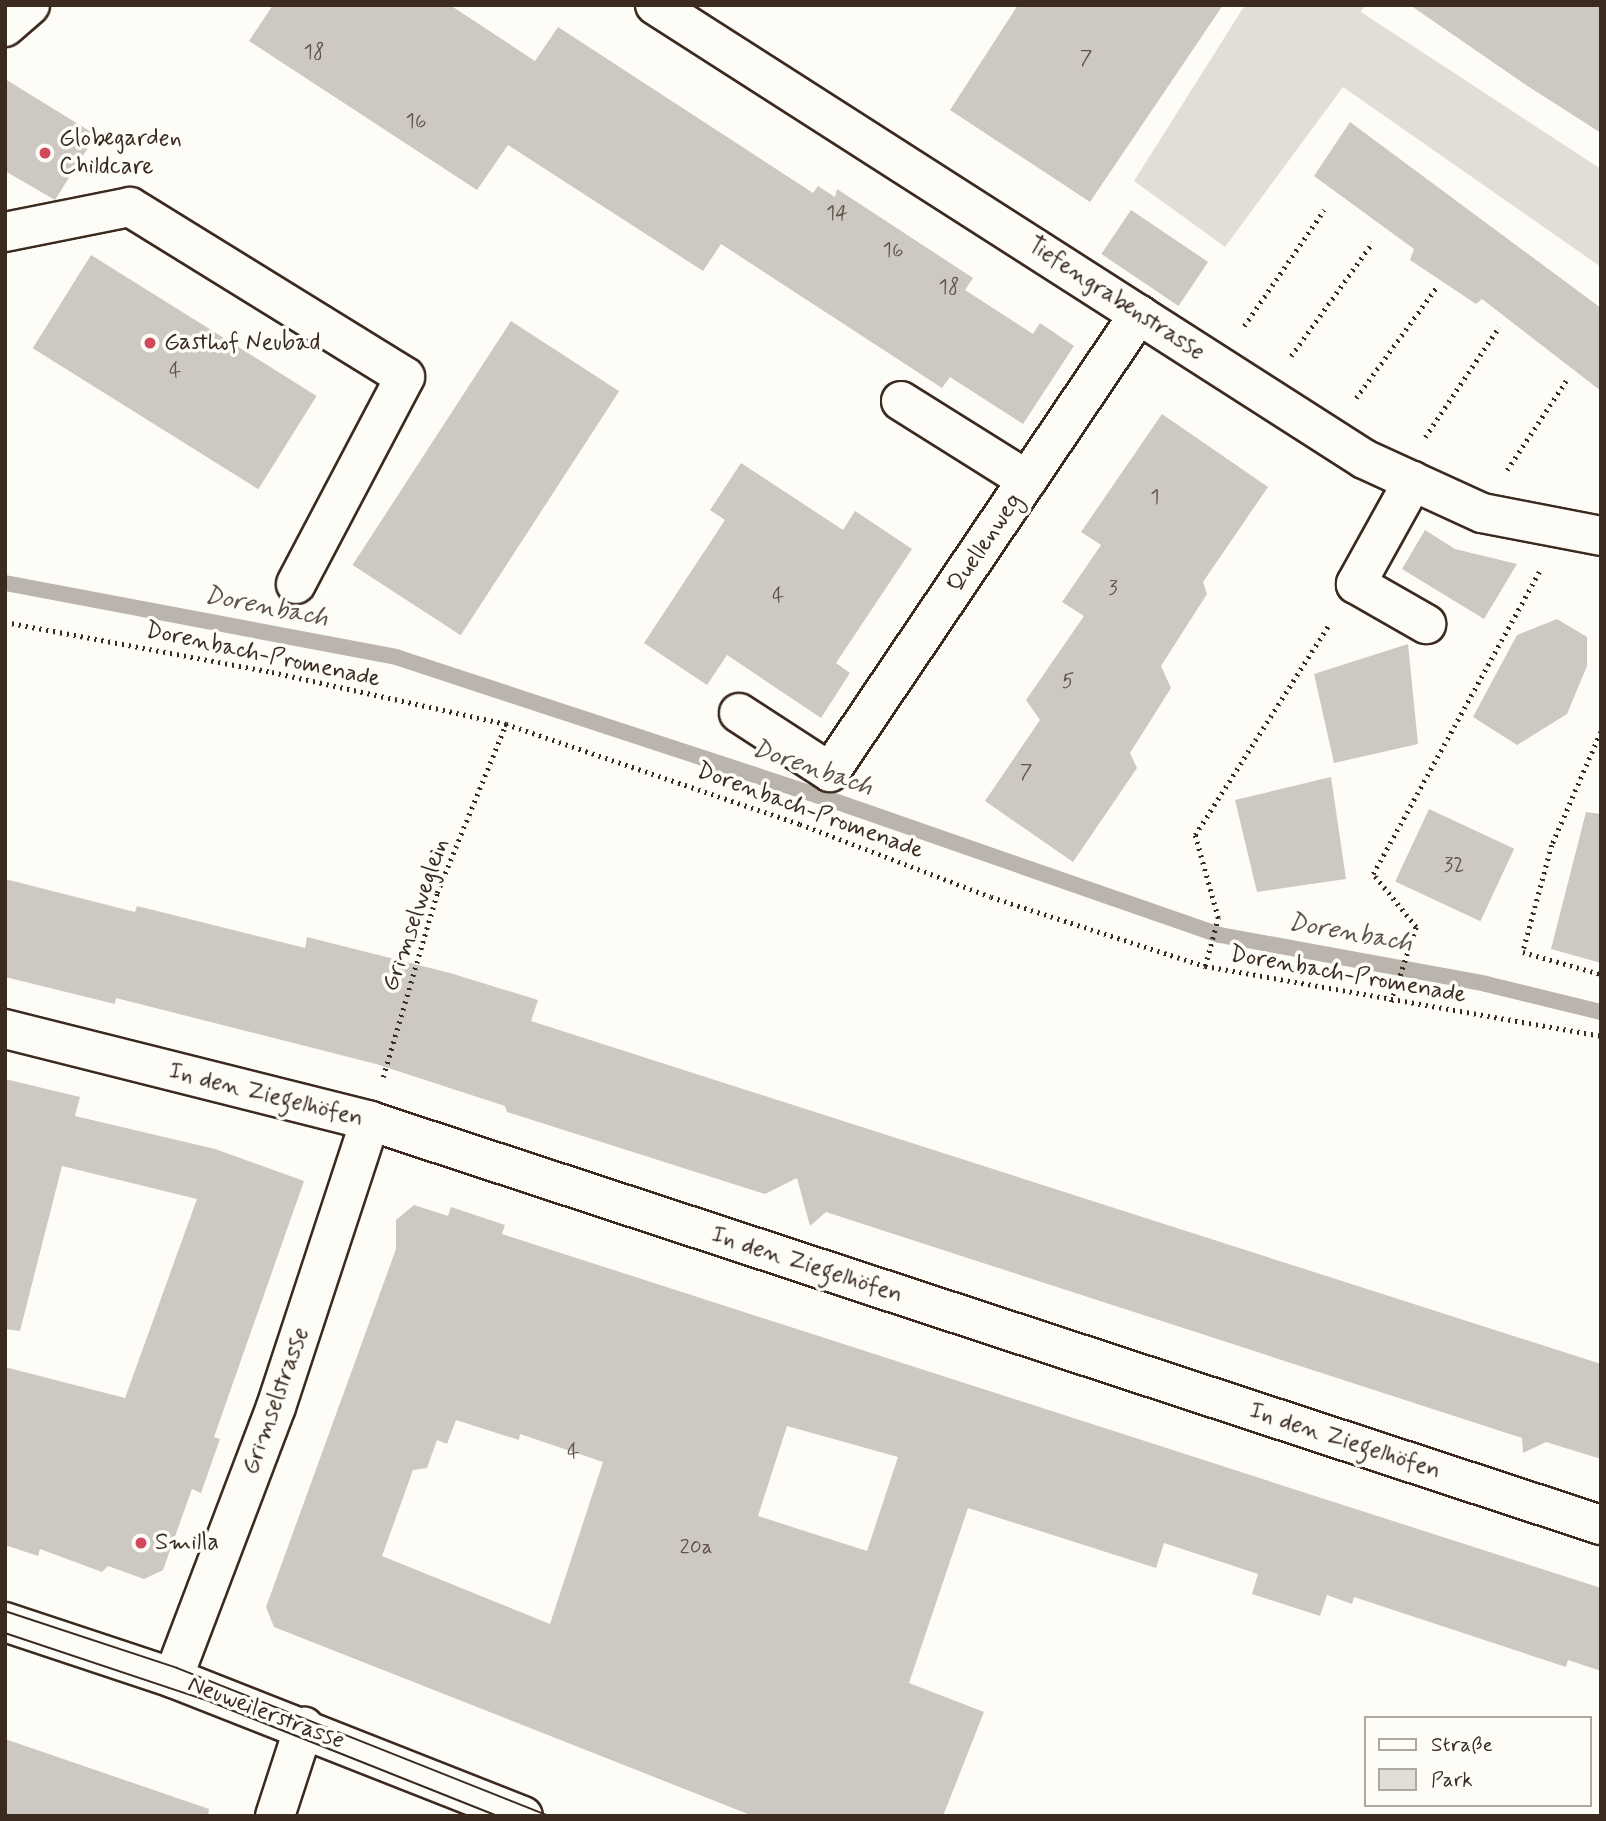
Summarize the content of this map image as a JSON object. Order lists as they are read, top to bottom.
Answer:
{
  "streets": {
    "street": [
      "Tiefengrabenstrasse",
      "Quellenweg",
      "In den Ziegelhöfen",
      "Grimselstrasse",
      "Neuweilerstrasse"
    ],
    "path": ["Dorenbach-Promenade", "Grimselweglein"]
  },
  "crossings": [
    ["Tiefengrabenstrasse", "Quellenweg"],
    ["Dorenbach-Promenade", "Grimselweglein"],
    ["Grimselweglein", "In den Ziegelhöfen"],
    ["Grimselweglein", "Grimselstrasse"],
    ["In den Ziegelhöfen", "Grimselstrasse"],
    ["Grimselstrasse", "Neuweilerstrasse"]
  ],
  "water": ["Dorenbach"],
  "places": ["Globegarden Childcare", "Gasthof Neubad", "Smilla"],
  "house_numbers": [
    "18",
    "7",
    "16",
    "14",
    "16",
    "18",
    "4",
    "1",
    "3",
    "4",
    "5",
    "7",
    "32",
    "4",
    "20a"
  ],
  "legend": ["Straße", "Park"]
}
